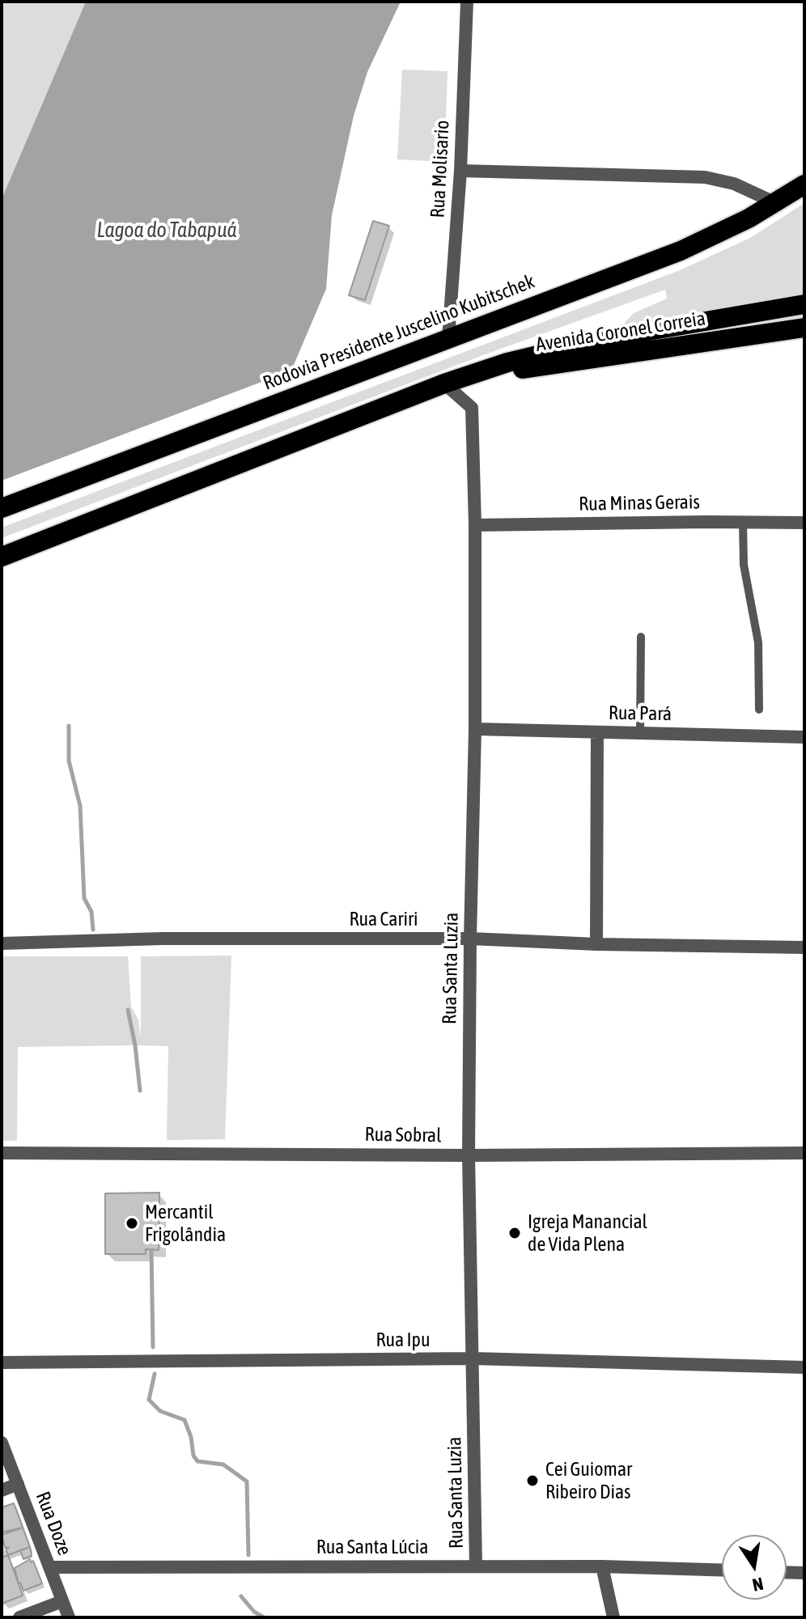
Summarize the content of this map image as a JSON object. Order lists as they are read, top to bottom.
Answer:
{
  "streets": {
    "highway": ["Avenida Coronel Correia", "Rodovia Presidente Juscelino Kubitschek"],
    "street": [
      "Rua Molisario",
      "Rua Minas Gerais",
      "Rua Pará",
      "Rua Cariri",
      "Rua Santa Luzia",
      "Rua Sobral",
      "Rua Ipu",
      "Rua Doze",
      "Rua Santa Lúcia"
    ]
  },
  "crossings": [
    ["Rua Molisario", "Rodovia Presidente Juscelino Kubitschek"],
    ["Avenida Coronel Correia", "Rua Santa Luzia"],
    ["Rua Minas Gerais", "Rua Santa Luzia"],
    ["Rua Pará", "Rua Santa Luzia"],
    ["Rua Cariri", "Rua Santa Luzia"],
    ["Rua Santa Luzia", "Rua Sobral"],
    ["Rua Santa Luzia", "Rua Ipu"],
    ["Rua Santa Luzia", "Rua Santa Lúcia"],
    ["Rua Doze", "Rua Santa Lúcia"]
  ],
  "water": ["Lagoa do Tabapuá"],
  "places": ["Mercantil Frigolândia", "Igreja Manancial de Vida Plena", "Cei Guiomar Ribeiro Dias"],
  "north": "bottom"
}
